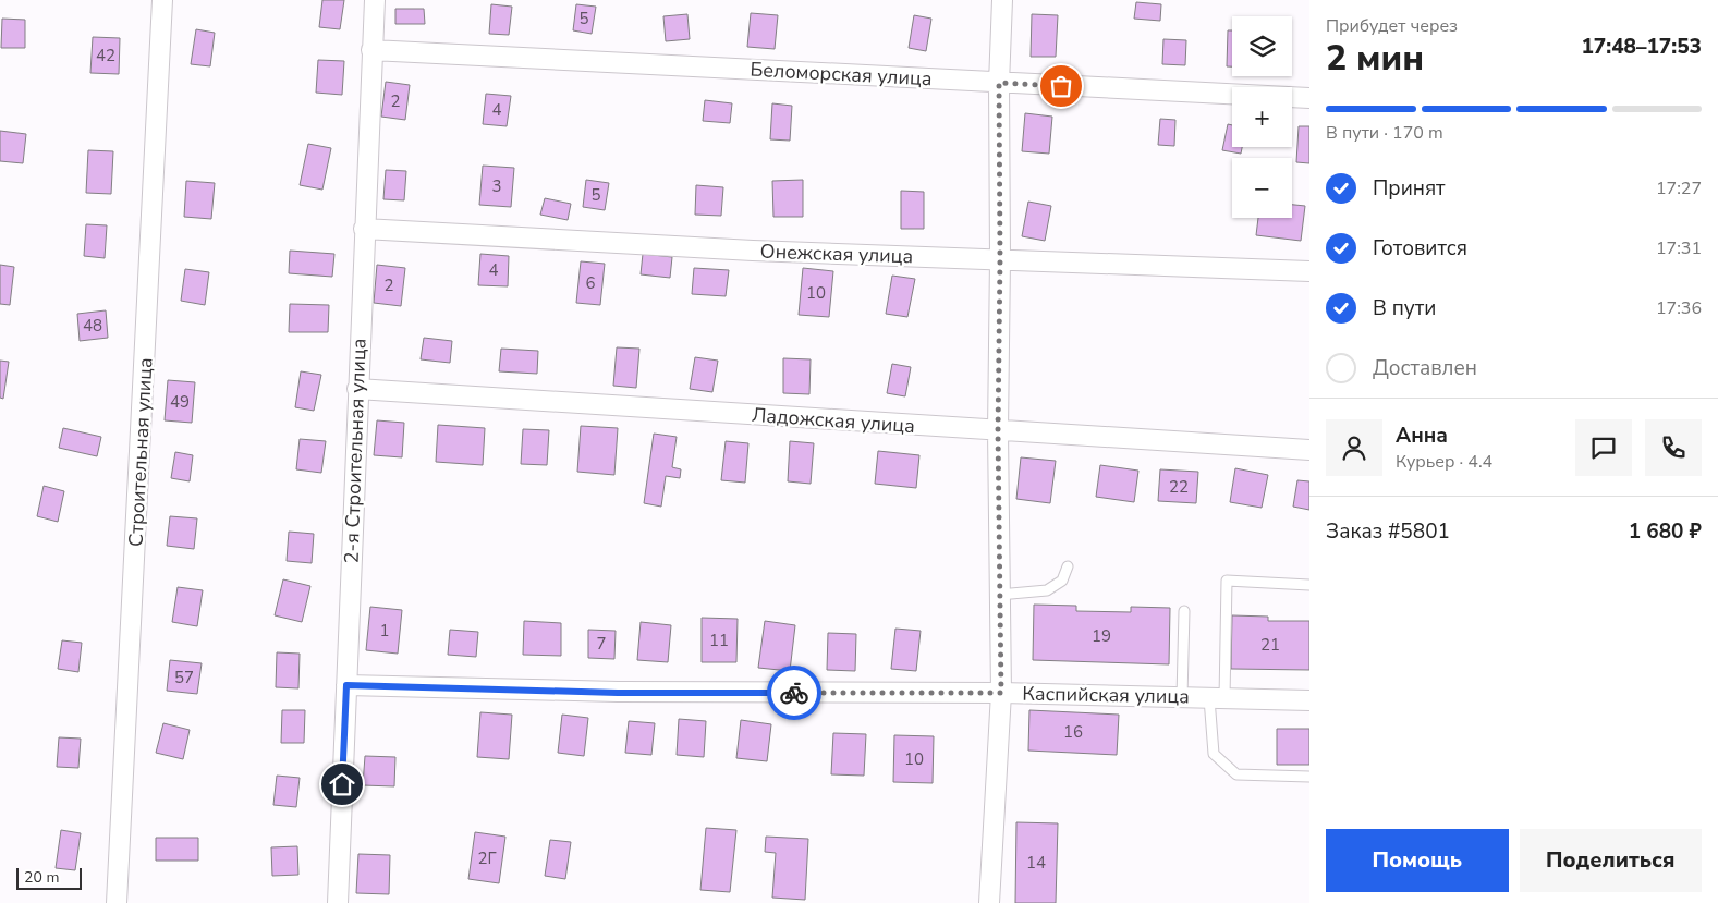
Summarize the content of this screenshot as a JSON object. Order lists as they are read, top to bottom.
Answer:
{
  "streets": {
    "street": [
      "Беломорская улица",
      "Онежская улица",
      "Ладожская улица",
      "2-я Строительная улица",
      "Строительная улица",
      "Каспийская улица"
    ]
  },
  "crossings": [
    ["Беломорская улица", "2-я Строительная улица"],
    ["Онежская улица", "2-я Строительная улица"],
    ["Ладожская улица", "2-я Строительная улица"],
    ["2-я Строительная улица", "Каспийская улица"]
  ],
  "house_numbers": [
    "5",
    "42",
    "2",
    "4",
    "3",
    "5",
    "4",
    "6",
    "2",
    "10",
    "48",
    "49",
    "22",
    "1",
    "19",
    "11",
    "7",
    "21",
    "57",
    "16",
    "10",
    "2Г",
    "14"
  ],
  "scale_bar": "20 m",
  "page": {
    "heading": ["2 мин", "Прибудет через", "17:48–17:53"],
    "panel": [
      "Анна",
      "Курьер · 4.4",
      "Заказ #5801",
      "1 680 ₽"
    ],
    "map_buttons": ["+", "−"],
    "bar": "В пути · 170 m",
    "list": [
      ["Принят", "17:27"],
      ["Готовится", "17:31"],
      ["В пути", "17:36"],
      "Доставлен"
    ],
    "buttons": ["Помощь", "Поделиться"],
    "scale": "20 m"
  }
}
